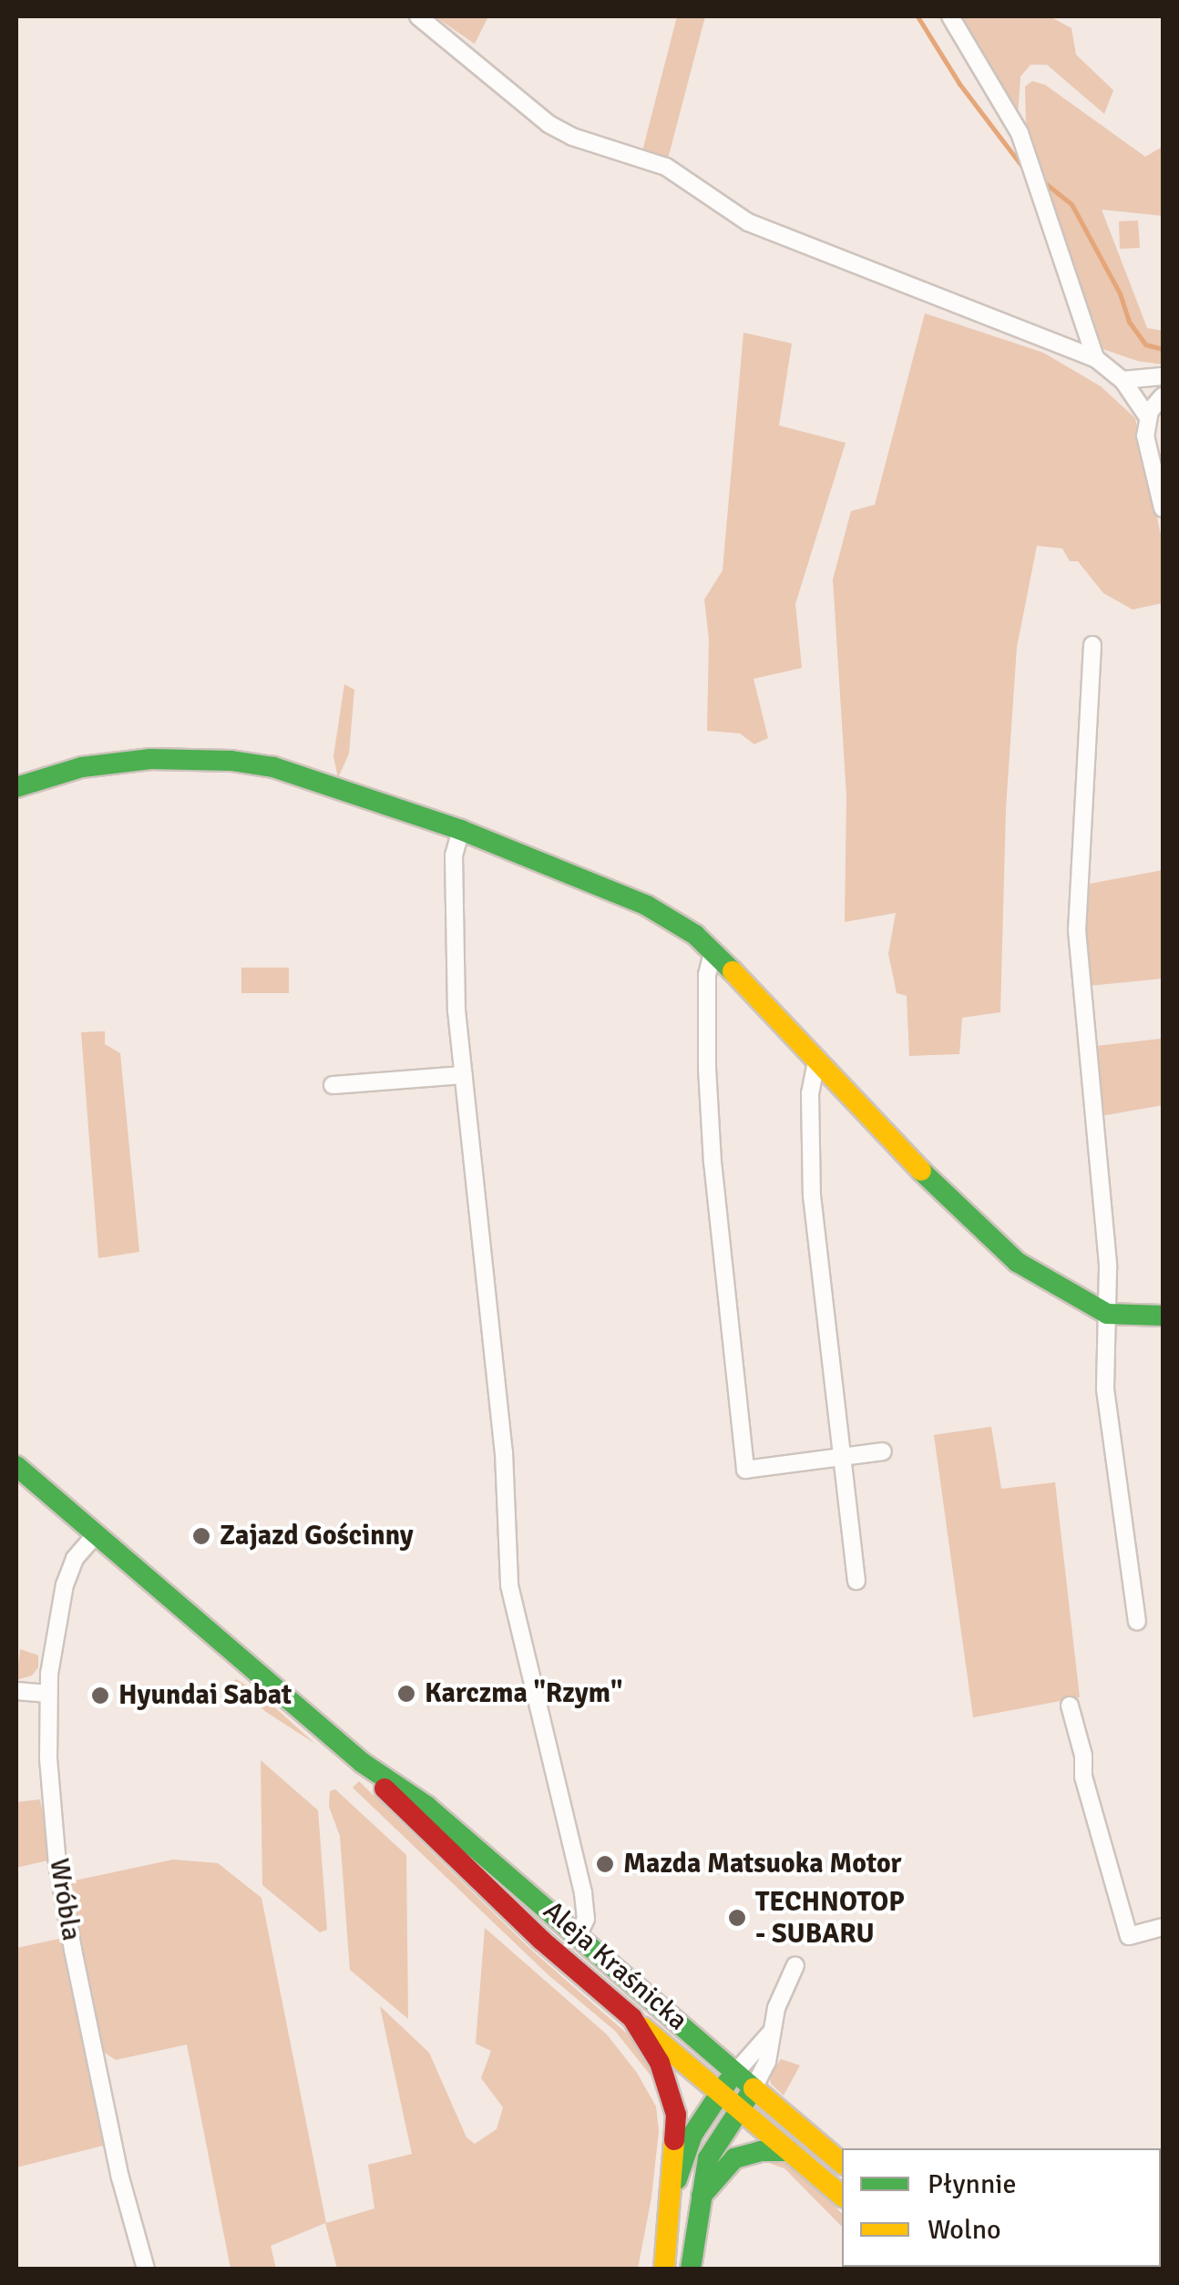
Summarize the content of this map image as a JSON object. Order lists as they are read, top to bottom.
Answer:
{
  "streets": {
    "main road": ["Aleja Kraśnicka"],
    "street": ["Wróbla"]
  },
  "crossings": [
    ["Wróbla", "Aleja Kraśnicka"]
  ],
  "places": [
    "Zajazd Gościnny",
    "Karczma \"Rzym\"",
    "Hyundai Sabat",
    "Mazda Matsuoka Motor",
    "TECHNOTOP - SUBARU"
  ],
  "legend": ["Płynnie", "Wolno"]
}
